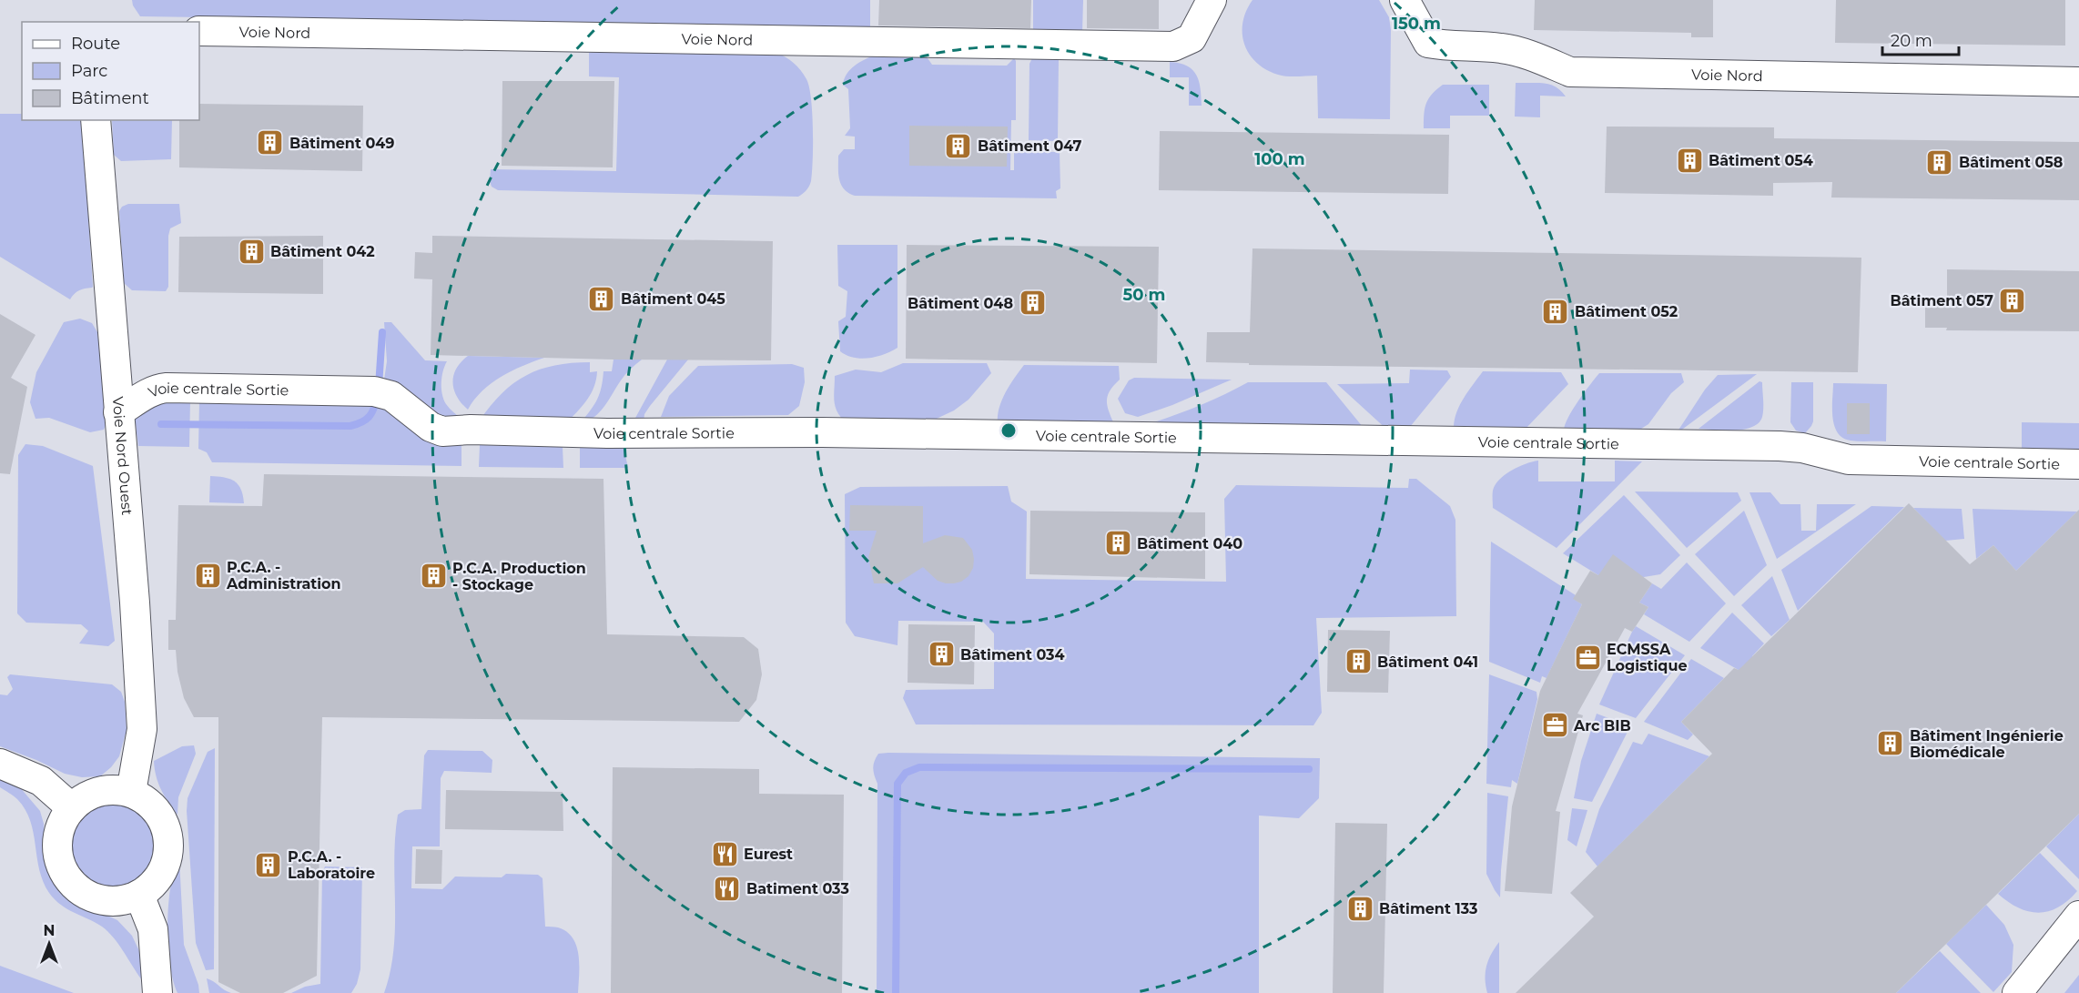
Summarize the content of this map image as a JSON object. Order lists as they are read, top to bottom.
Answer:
{
  "streets": {
    "street": ["Voie Nord", "Voie centrale Sortie", "Voie Nord Ouest"]
  },
  "crossings": [
    ["Voie centrale Sortie", "Voie Nord Ouest"]
  ],
  "places": {
    "building": [
      "Bâtiment 049",
      "Bâtiment 047",
      "Bâtiment 054",
      "Bâtiment 058",
      "Bâtiment 042",
      "Bâtiment 045",
      "Bâtiment 057",
      "Bâtiment 048",
      "Bâtiment 052",
      "Bâtiment 040",
      "P.C.A. - Administration",
      "P.C.A. Production - Stockage",
      "Bâtiment 034",
      "Bâtiment 041",
      "Bâtiment Ingénierie Biomédicale",
      "P.C.A. - Laboratoire",
      "Bâtiment 133"
    ],
    "office": ["ECMSSA Logistique", "Arc BIB"],
    "restaurant": ["Eurest", "Batiment 033"]
  },
  "legend": ["Route", "Parc", "Bâtiment"],
  "scale_bar": "20 m",
  "north": "top",
  "rings": ["150 m", "100 m", "50 m"]
}
